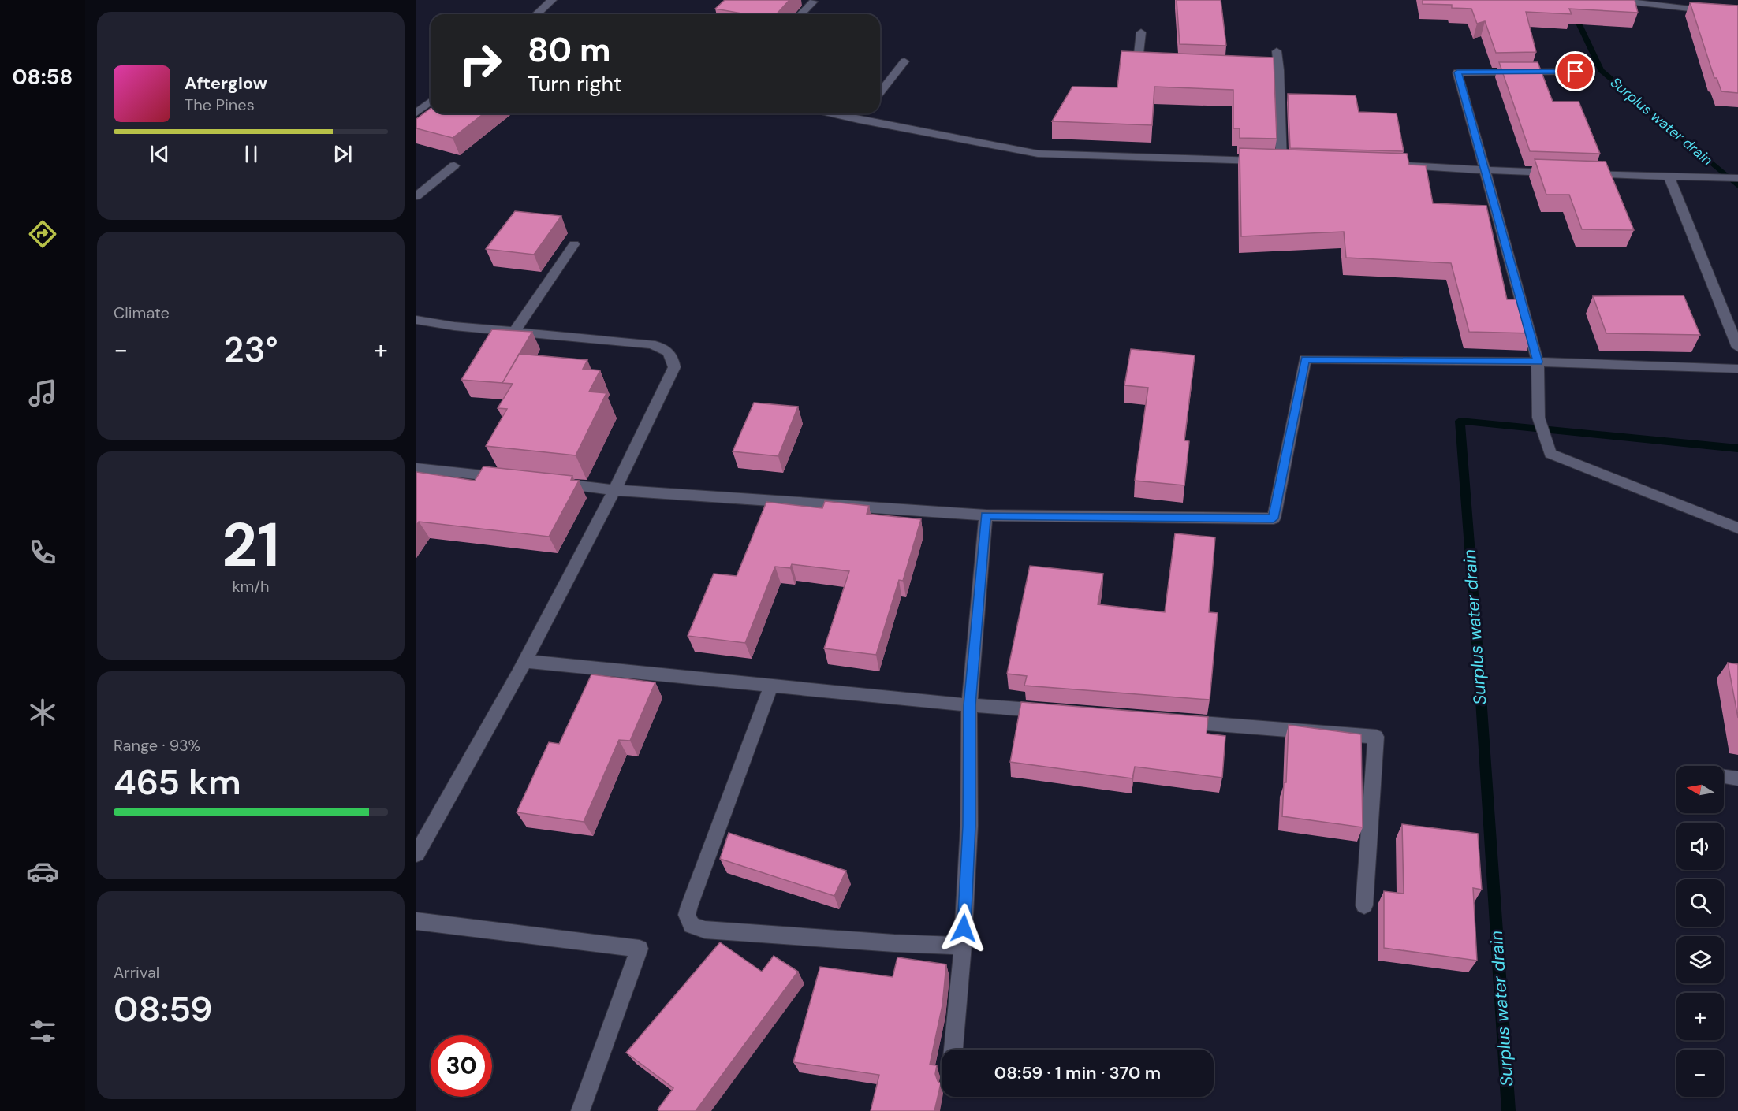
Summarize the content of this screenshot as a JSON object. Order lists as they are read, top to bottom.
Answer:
{
  "water": ["Surplus water drain"],
  "north": "left",
  "page": {
    "tabs": "08:58",
    "turn": ["80 m", "Turn right"],
    "song": ["Afterglow", "The Pines"],
    "tile": [
      "Climate",
      ["21", "km/h"],
      ["Range · 93%", "465 km"],
      ["Arrival", "08:59"]
    ],
    "heat": ["−", "23°", "+"],
    "map_buttons": ["+", "−"],
    "limit": "30",
    "trip": "08:59 · 1 min · 370 m"
  }
}
